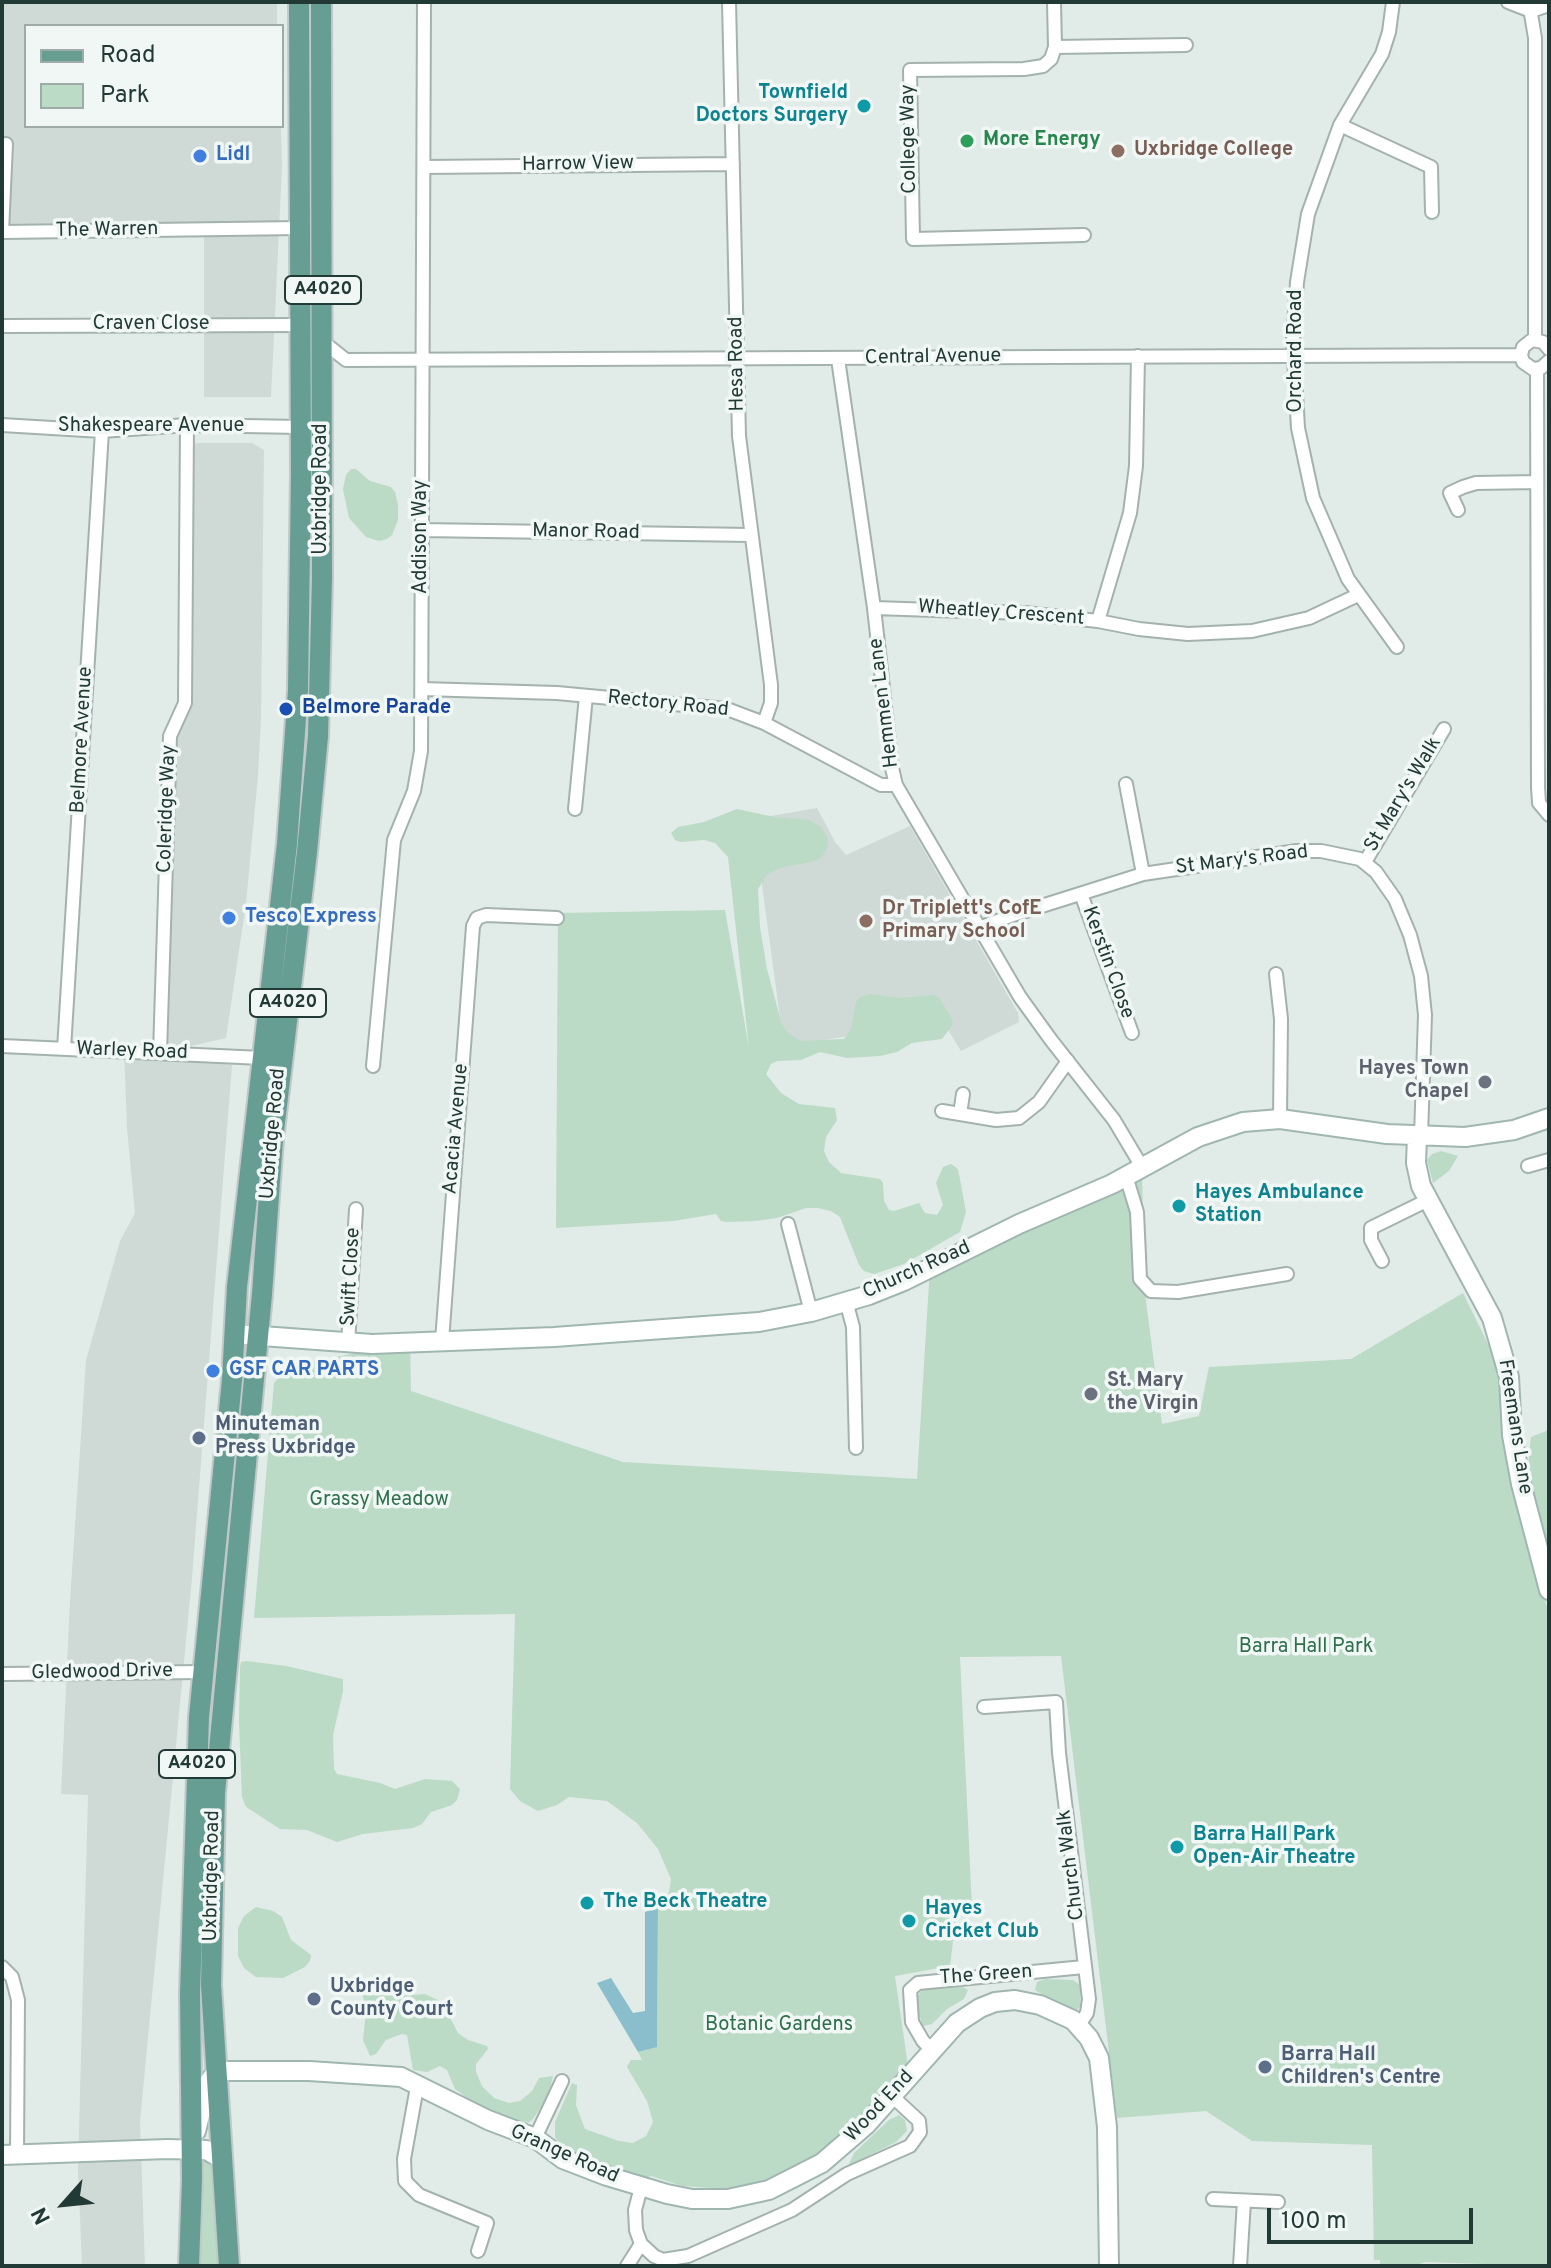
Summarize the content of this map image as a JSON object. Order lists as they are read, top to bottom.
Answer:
{
  "streets": {
    "main road": ["A4020", "Uxbridge Road"],
    "street": [
      "College Way",
      "Harrow View",
      "The Warren",
      "Craven Close",
      "Orchard Road",
      "Central Avenue",
      "Hesa Road",
      "Shakespeare Avenue",
      "Manor Road",
      "Addison Way",
      "Wheatley Crescent",
      "Hemmen Lane",
      "Rectory Road",
      "Belmore Avenue",
      "St Mary's Walk",
      "Coleridge Way",
      "St Mary's Road",
      "Kerstin Close",
      "Warley Road",
      "Acacia Avenue",
      "Church Road",
      "Swift Close",
      "Freemans Lane",
      "Gledwood Drive",
      "Church Walk",
      "The Green",
      "Wood End",
      "Grange Road"
    ]
  },
  "crossings": [
    ["Harrow View", "Hesa Road"],
    ["Harrow View", "Addison Way"],
    ["The Warren", "Uxbridge Road"],
    ["Craven Close", "Uxbridge Road"],
    ["Orchard Road", "Central Avenue"],
    ["Central Avenue", "Hesa Road"],
    ["Central Avenue", "Addison Way"],
    ["Central Avenue", "Wheatley Crescent"],
    ["Central Avenue", "Hemmen Lane"],
    ["Hesa Road", "Manor Road"],
    ["Hesa Road", "Rectory Road"],
    ["Shakespeare Avenue", "Uxbridge Road"],
    ["Shakespeare Avenue", "Belmore Avenue"],
    ["Shakespeare Avenue", "Coleridge Way"],
    ["Uxbridge Road", "Warley Road"],
    ["Uxbridge Road", "Church Road"],
    ["Uxbridge Road", "Gledwood Drive"],
    ["Uxbridge Road", "Grange Road"],
    ["Manor Road", "Addison Way"],
    ["Addison Way", "Rectory Road"],
    ["Wheatley Crescent", "Hemmen Lane"],
    ["Hemmen Lane", "Rectory Road"],
    ["Hemmen Lane", "St Mary's Road"],
    ["Hemmen Lane", "Church Road"],
    ["Belmore Avenue", "Warley Road"],
    ["St Mary's Walk", "St Mary's Road"],
    ["Coleridge Way", "Warley Road"],
    ["St Mary's Road", "Kerstin Close"],
    ["Acacia Avenue", "Church Road"],
    ["Church Road", "Swift Close"],
    ["Church Road", "Freemans Lane"],
    ["Church Walk", "The Green"],
    ["Church Walk", "Wood End"],
    ["The Green", "Wood End"],
    ["Wood End", "Grange Road"]
  ],
  "parks": ["Grassy Meadow", "Barra Hall Park", "Botanic Gardens"],
  "places": [
    "Townfield Doctors Surgery",
    "More Energy",
    "Uxbridge College",
    "Lidl",
    "Belmore Parade",
    "Tesco Express",
    "Dr Triplett's CofE Primary School",
    "Hayes Town Chapel",
    "Hayes Ambulance Station",
    "GSF CAR PARTS",
    "St. Mary the Virgin",
    "Minuteman Press Uxbridge",
    "Barra Hall Park Open-Air Theatre",
    "The Beck Theatre",
    "Hayes Cricket Club",
    "Uxbridge County Court",
    "Barra Hall Children's Centre"
  ],
  "legend": ["Road", "Park"],
  "scale_bar": "100 m",
  "north": "bottom left"
}
